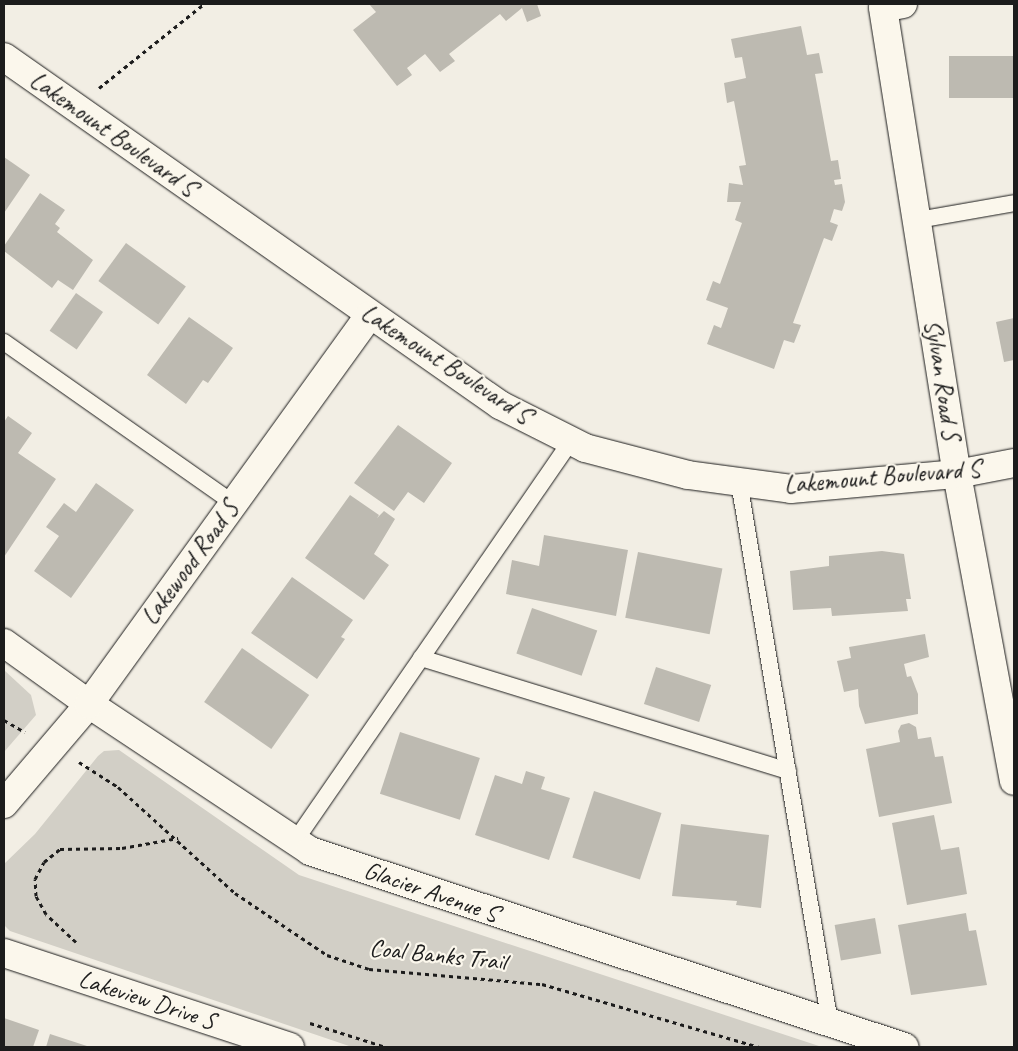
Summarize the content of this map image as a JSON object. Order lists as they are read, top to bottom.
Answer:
{
  "streets": {
    "street": [
      "Lakemount Boulevard S",
      "Sylvan Road S",
      "Lakewood Road S",
      "Glacier Avenue S",
      "Lakeview Drive S"
    ],
    "path": ["Coal Banks Trail"]
  },
  "crossings": [
    ["Lakemount Boulevard S", "Sylvan Road S"],
    ["Lakemount Boulevard S", "Lakewood Road S"],
    ["Lakewood Road S", "Glacier Avenue S"],
    ["Lakewood Road S", "Coal Banks Trail"]
  ]
}
